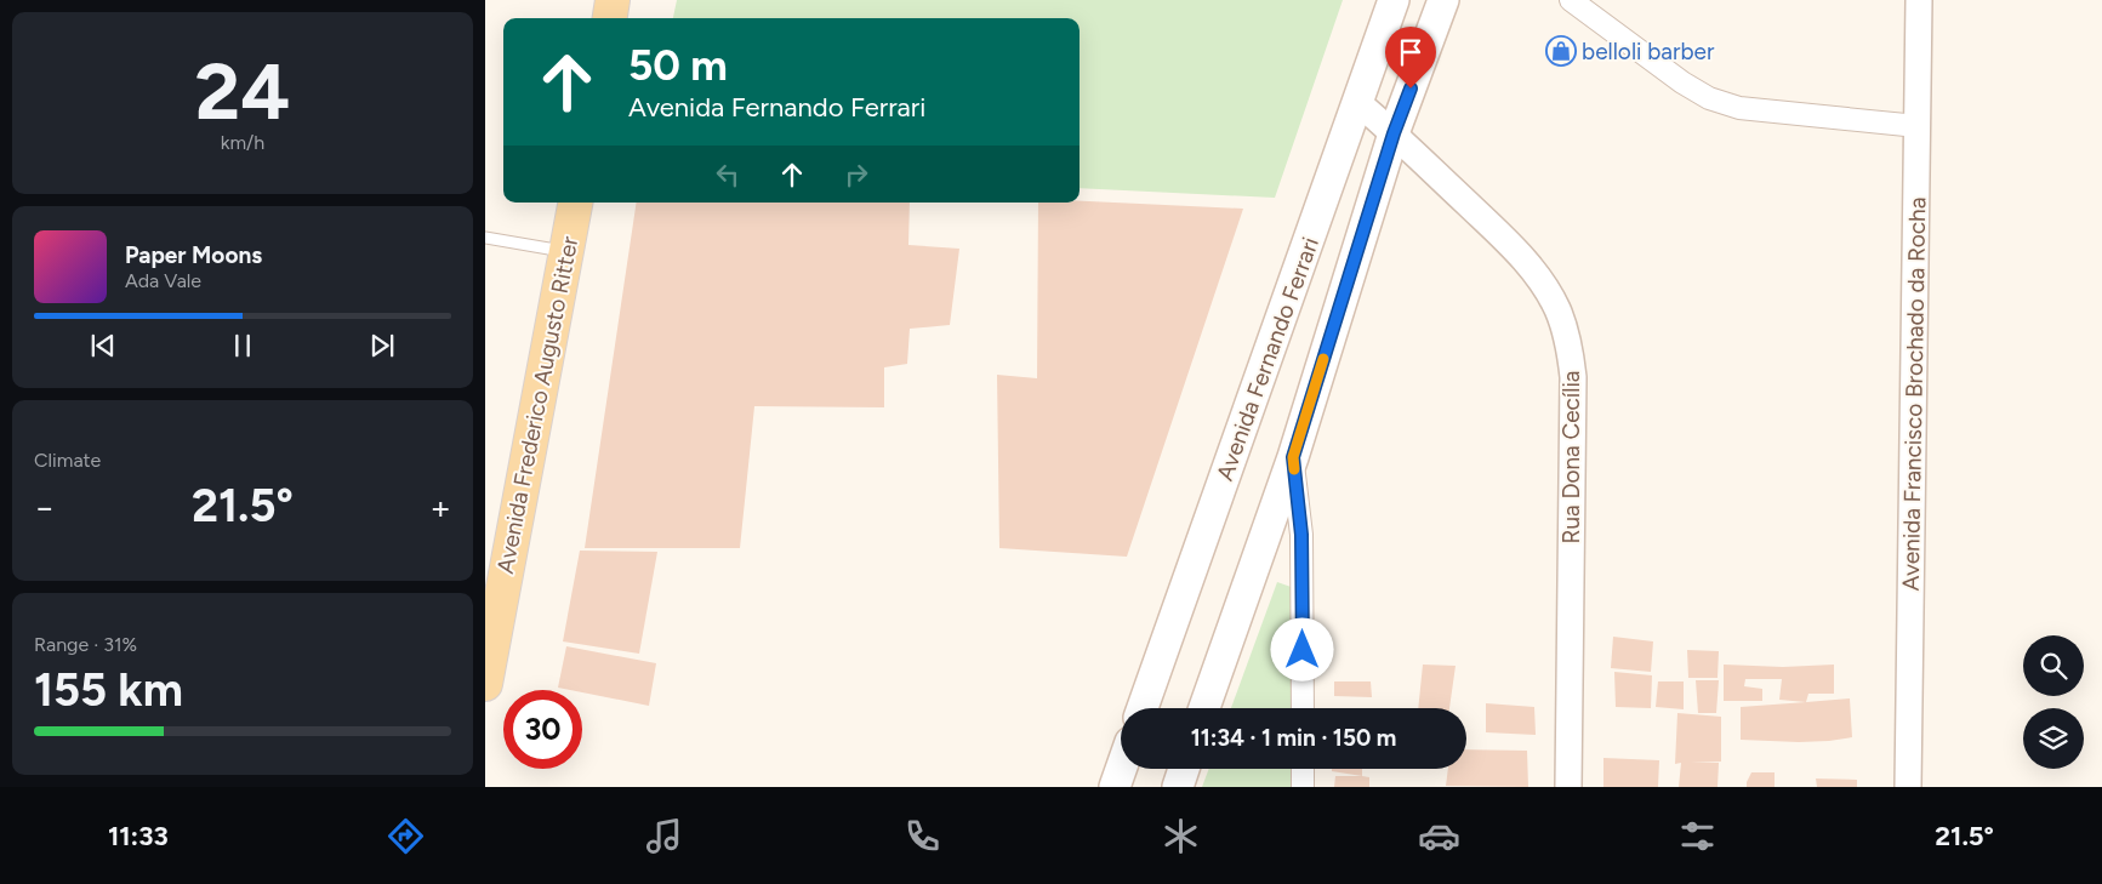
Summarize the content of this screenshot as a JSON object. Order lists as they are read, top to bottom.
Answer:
{
  "streets": {
    "main road": ["Avenida Fernando Ferrari", "Avenida Frederico Augusto Ritter"],
    "street": ["Avenida Francisco Brochado da Rocha", "Rua Dona Cecília"]
  },
  "crossings": [
    ["Avenida Fernando Ferrari", "Rua Dona Cecília"]
  ],
  "places": {
    "shop": ["belloli barber"]
  },
  "page": {
    "tile": [
      ["24", "km/h"],
      "Climate",
      ["Range · 31%", "155 km"]
    ],
    "turn": ["50 m", "Avenida Fernando Ferrari"],
    "song": ["Paper Moons", "Ada Vale"],
    "heat": ["−", "21.5°", "+"],
    "limit": "30",
    "trip": "11:34 · 1 min · 150 m",
    "tabs": ["11:33", "21.5°"]
  }
}
